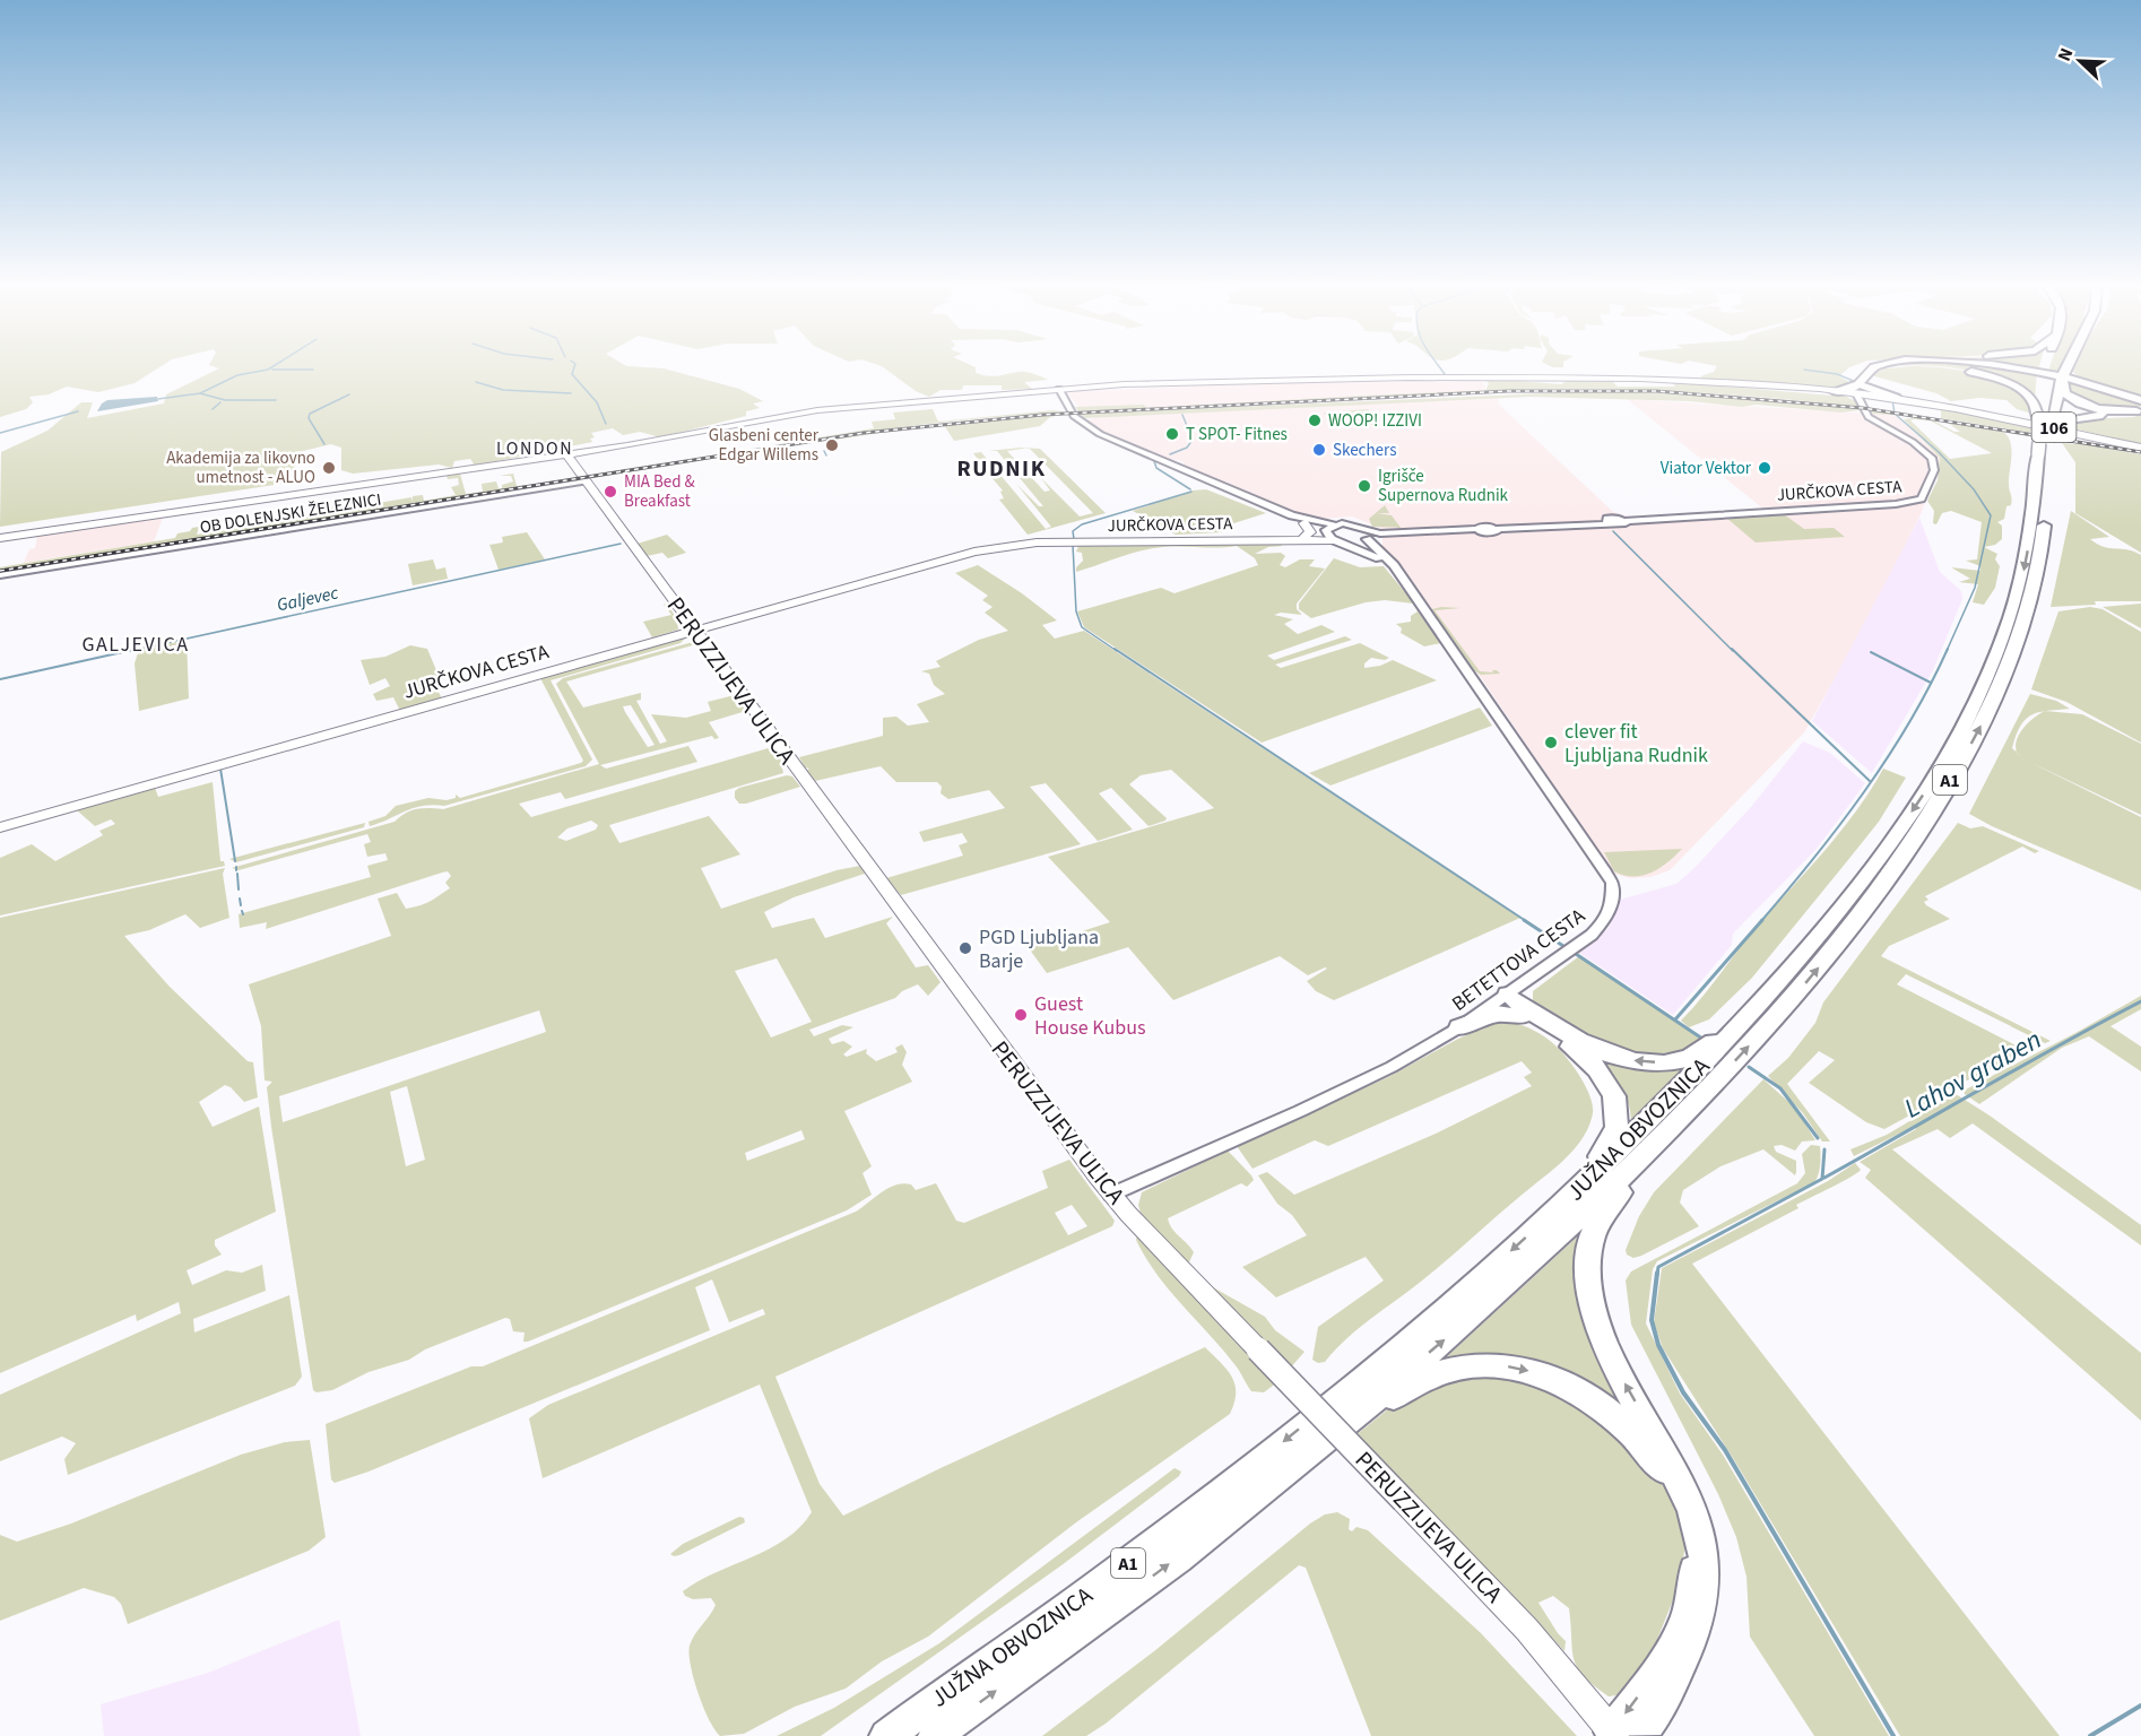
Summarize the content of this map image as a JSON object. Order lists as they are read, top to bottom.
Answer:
{
  "streets": {
    "highway": ["A1", "JUŽNA OBVOZNICA"],
    "main road": ["106", "JURČKOVA CESTA", "PERUZZIJEVA ULICA"],
    "street": ["OB DOLENJSKI ŽELEZNICI", "BETETTOVA CESTA"]
  },
  "crossings": [
    ["JURČKOVA CESTA", "PERUZZIJEVA ULICA"],
    ["JURČKOVA CESTA", "BETETTOVA CESTA"],
    ["OB DOLENJSKI ŽELEZNICI", "PERUZZIJEVA ULICA"],
    ["PERUZZIJEVA ULICA", "BETETTOVA CESTA"]
  ],
  "districts": ["LONDON", "RUDNIK", "GALJEVICA"],
  "water": ["Galjevec", "Lahov graben"],
  "places": [
    "WOOP! IZZIVI",
    "T SPOT- Fitnes",
    "Glasbeni center Edgar Willems",
    "Skechers",
    "Akademija za likovno umetnost - ALUO",
    "Viator Vektor",
    "Igrišče Supernova Rudnik",
    "MIA Bed & Breakfast",
    "clever fit Ljubljana Rudnik",
    "PGD Ljubljana Barje",
    "Guest House Kubus"
  ],
  "north": "top left"
}
